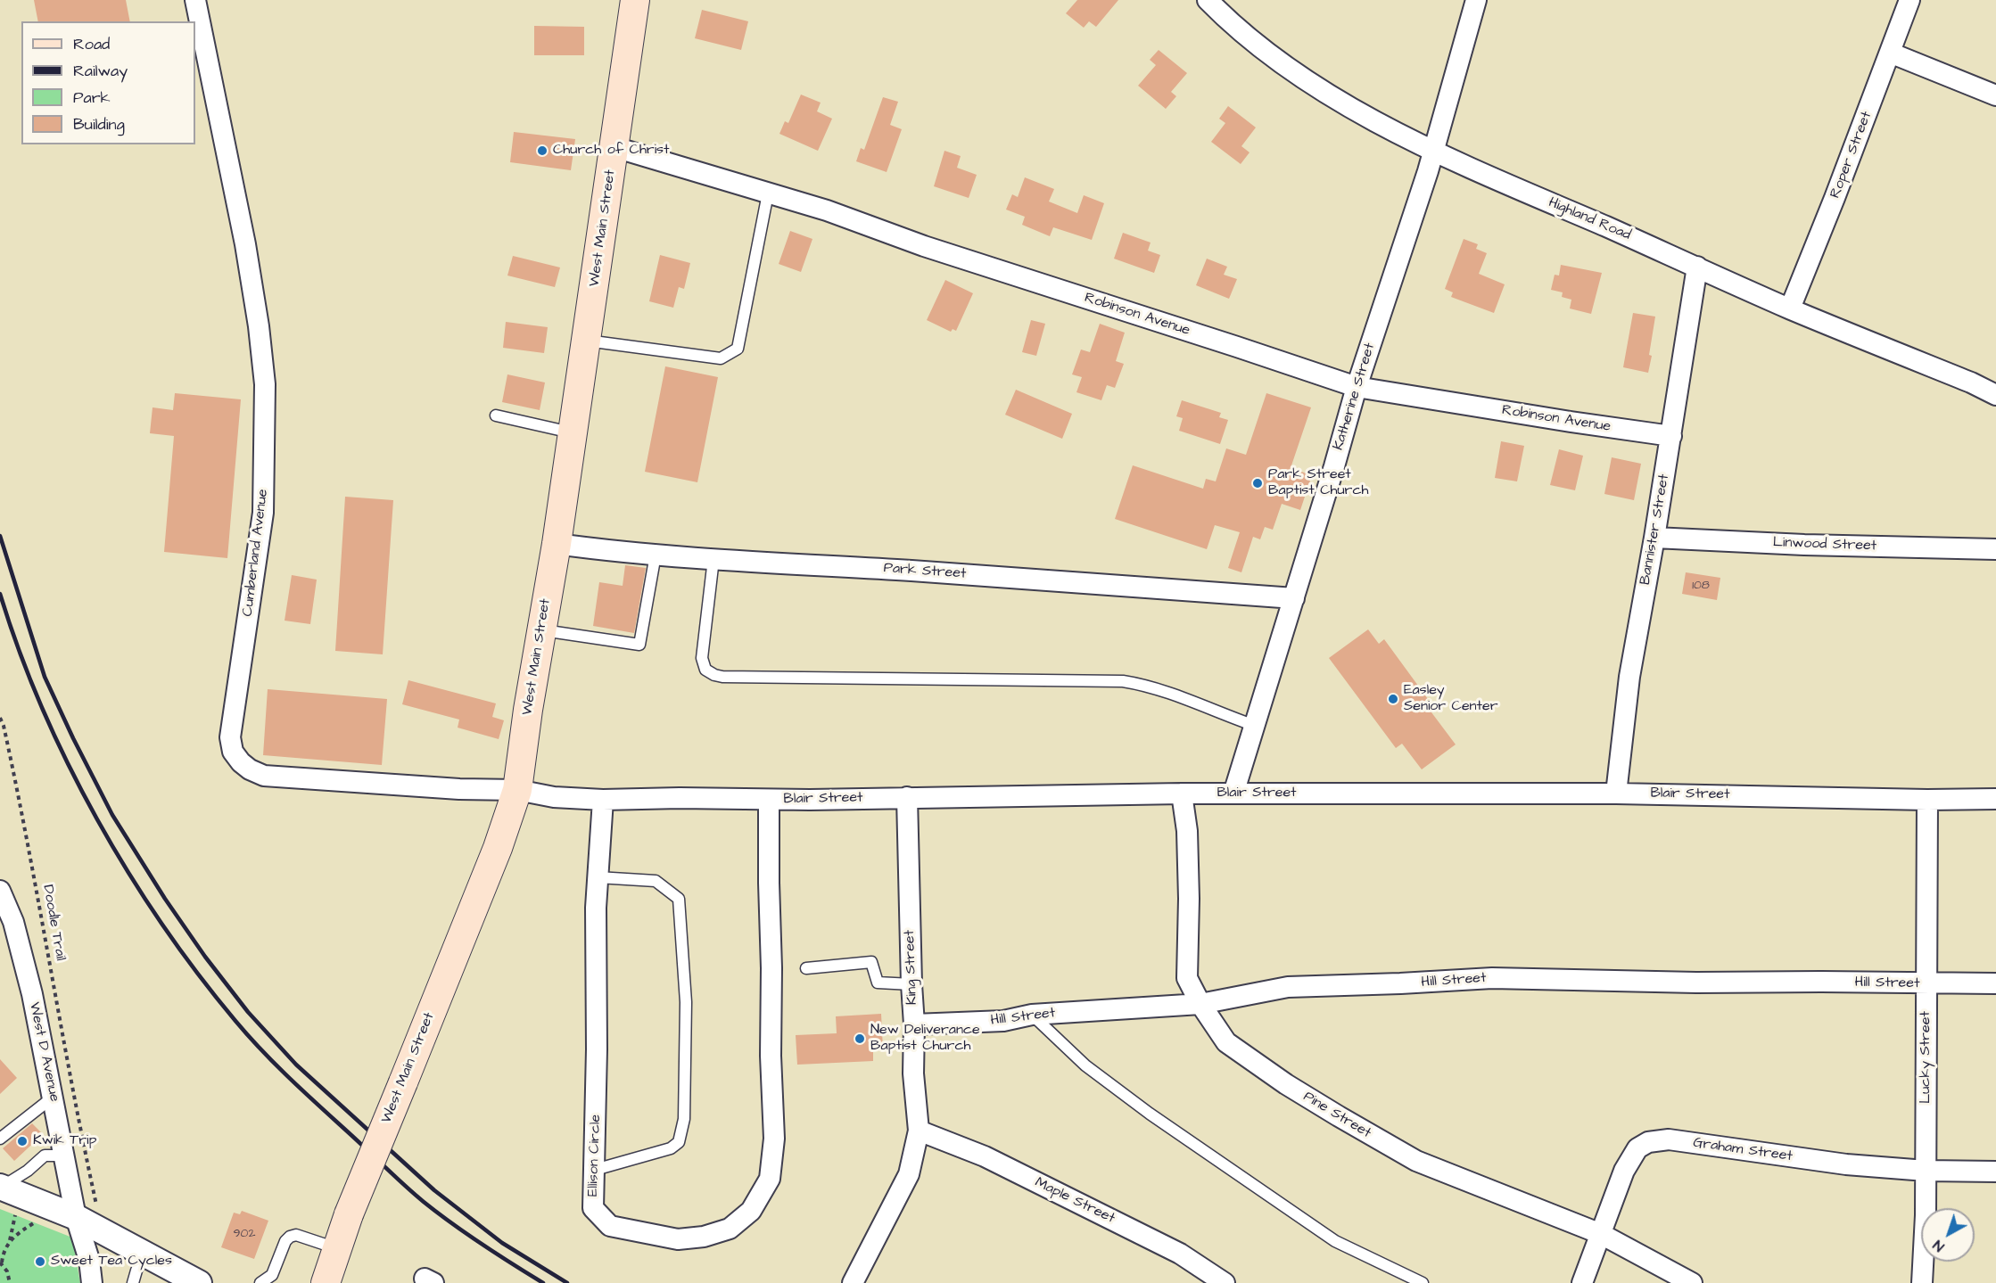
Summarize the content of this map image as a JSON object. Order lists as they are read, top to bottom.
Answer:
{
  "streets": {
    "main road": ["West Main Street"],
    "street": [
      "Roper Street",
      "Highland Road",
      "Robinson Avenue",
      "Katherine Street",
      "Bannister Street",
      "Linwood Street",
      "Cumberland Avenue",
      "Park Street",
      "Blair Street",
      "King Street",
      "Hill Street",
      "West D Avenue",
      "Lucky Street",
      "Pine Street",
      "Graham Street",
      "Ellison Circle",
      "Maple Street"
    ],
    "path": ["Doodle Trail"]
  },
  "crossings": [
    ["Roper Street", "Highland Road"],
    ["Highland Road", "Katherine Street"],
    ["Highland Road", "Bannister Street"],
    ["West Main Street", "Robinson Avenue"],
    ["West Main Street", "Cumberland Avenue"],
    ["West Main Street", "Park Street"],
    ["West Main Street", "Blair Street"],
    ["Robinson Avenue", "Katherine Street"],
    ["Robinson Avenue", "Bannister Street"],
    ["Katherine Street", "Park Street"],
    ["Katherine Street", "Blair Street"],
    ["Bannister Street", "Linwood Street"],
    ["Bannister Street", "Blair Street"],
    ["Cumberland Avenue", "Blair Street"],
    ["Blair Street", "King Street"],
    ["Blair Street", "Lucky Street"],
    ["Blair Street", "Pine Street"],
    ["Blair Street", "Ellison Circle"],
    ["Doodle Trail", "West D Avenue"],
    ["King Street", "Hill Street"],
    ["King Street", "Maple Street"],
    ["Hill Street", "Lucky Street"],
    ["Hill Street", "Pine Street"],
    ["Lucky Street", "Graham Street"],
    ["Pine Street", "Graham Street"]
  ],
  "places": [
    "Church of Christ",
    "Park Street Baptist Church",
    "Easley Senior Center",
    "New Deliverance Baptist Church",
    "Kwik Trip",
    "Sweet Tea Cycles"
  ],
  "house_numbers": ["108", "902"],
  "legend": [
    "Road",
    "Railway",
    "Park",
    "Building"
  ],
  "north": "bottom left"
}
